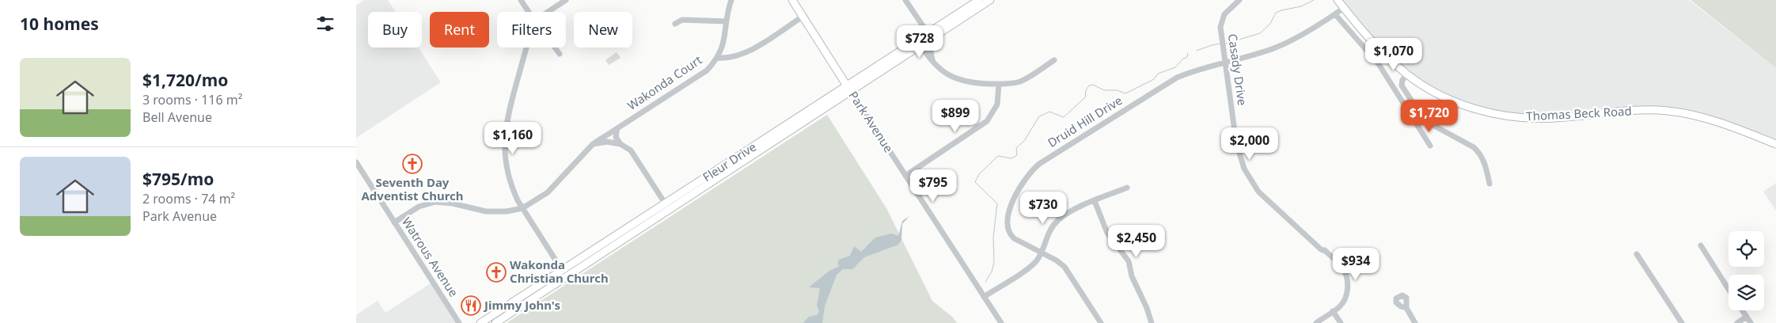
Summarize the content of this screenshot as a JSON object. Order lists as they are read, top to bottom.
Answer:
{
  "streets": {
    "main road": ["Thomas Beck Road", "Park Avenue", "Fleur Drive"],
    "street": [
      "Casady Drive",
      "Wakonda Court",
      "Druid Hill Drive",
      "Watrous Avenue"
    ]
  },
  "crossings": [
    ["Casady Drive", "Druid Hill Drive"],
    ["Thomas Beck Road", "Druid Hill Drive"],
    ["Park Avenue", "Fleur Drive"]
  ],
  "places": {
    "church": ["Seventh Day Adventist Church", "Wakonda Christian Church"],
    "restaurant": ["Jimmy John's"]
  },
  "page": {
    "heading": "10 homes",
    "chip": [
      "Buy",
      "Rent",
      "Filters",
      "New"
    ],
    "price": [
      "$728",
      "$1,070",
      "$899",
      "$1,720",
      "$1,160",
      "$2,000",
      "$795",
      "$730",
      "$2,450",
      "$934"
    ],
    "list": [
      {
        "name": "$1,720/mo",
        "note": "3 rooms · 116 m² · Bell Avenue"
      },
      {
        "name": "$795/mo",
        "note": "2 rooms · 74 m² · Park Avenue"
      }
    ]
  }
}
